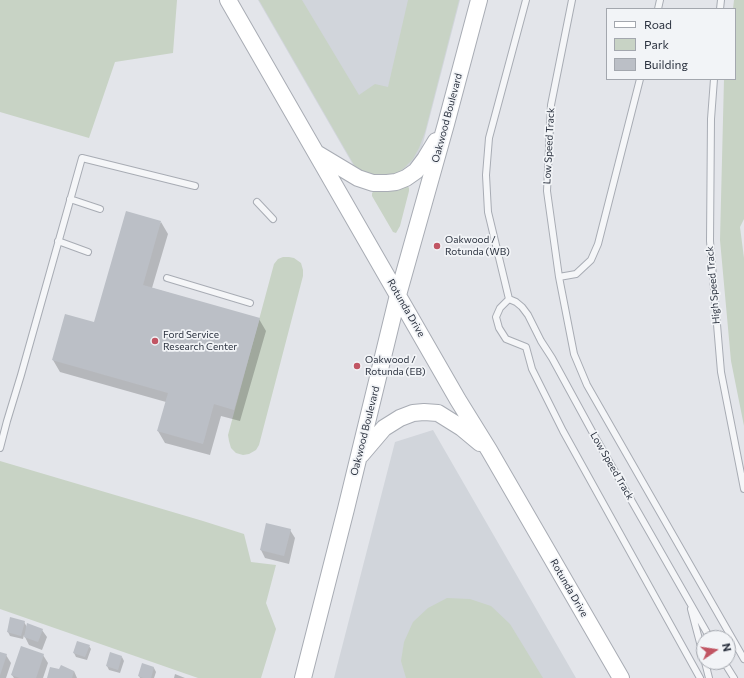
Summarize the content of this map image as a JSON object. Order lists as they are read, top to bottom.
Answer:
{
  "streets": {
    "main road": ["Oakwood Boulevard", "Rotunda Drive"],
    "lane": ["Low Speed Track", "High Speed Track"]
  },
  "crossings": [
    ["Oakwood Boulevard", "Rotunda Drive"]
  ],
  "places": ["Oakwood / Rotunda (WB)", "Ford Service Research Center", "Oakwood / Rotunda (EB)"],
  "legend": ["Road", "Park", "Building"],
  "north": "right"
}
